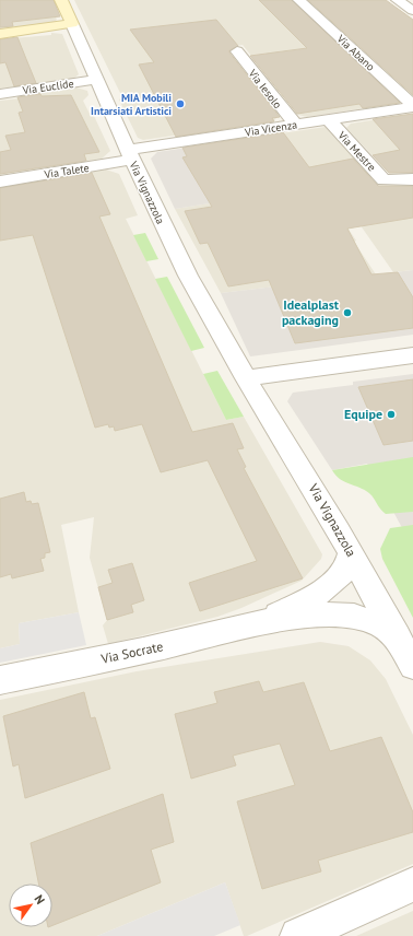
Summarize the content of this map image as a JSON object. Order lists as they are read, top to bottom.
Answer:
{
  "streets": {
    "street": [
      "Via Abano",
      "Via Euclide",
      "Via Iesolo",
      "Via Vicenza",
      "Via Mestre",
      "Via Talete",
      "Via Vignazzola",
      "Via Socrate"
    ]
  },
  "crossings": [
    ["Via Abano", "Via Vicenza"],
    ["Via Euclide", "Via Vignazzola"],
    ["Via Iesolo", "Via Vicenza"],
    ["Via Vicenza", "Via Mestre"],
    ["Via Vicenza", "Via Talete"],
    ["Via Vicenza", "Via Vignazzola"],
    ["Via Talete", "Via Vignazzola"],
    ["Via Vignazzola", "Via Socrate"]
  ],
  "places": ["MIA Mobili Intarsiati Artistici", "Idealplast packaging", "Equipe"],
  "north": "top right"
}
